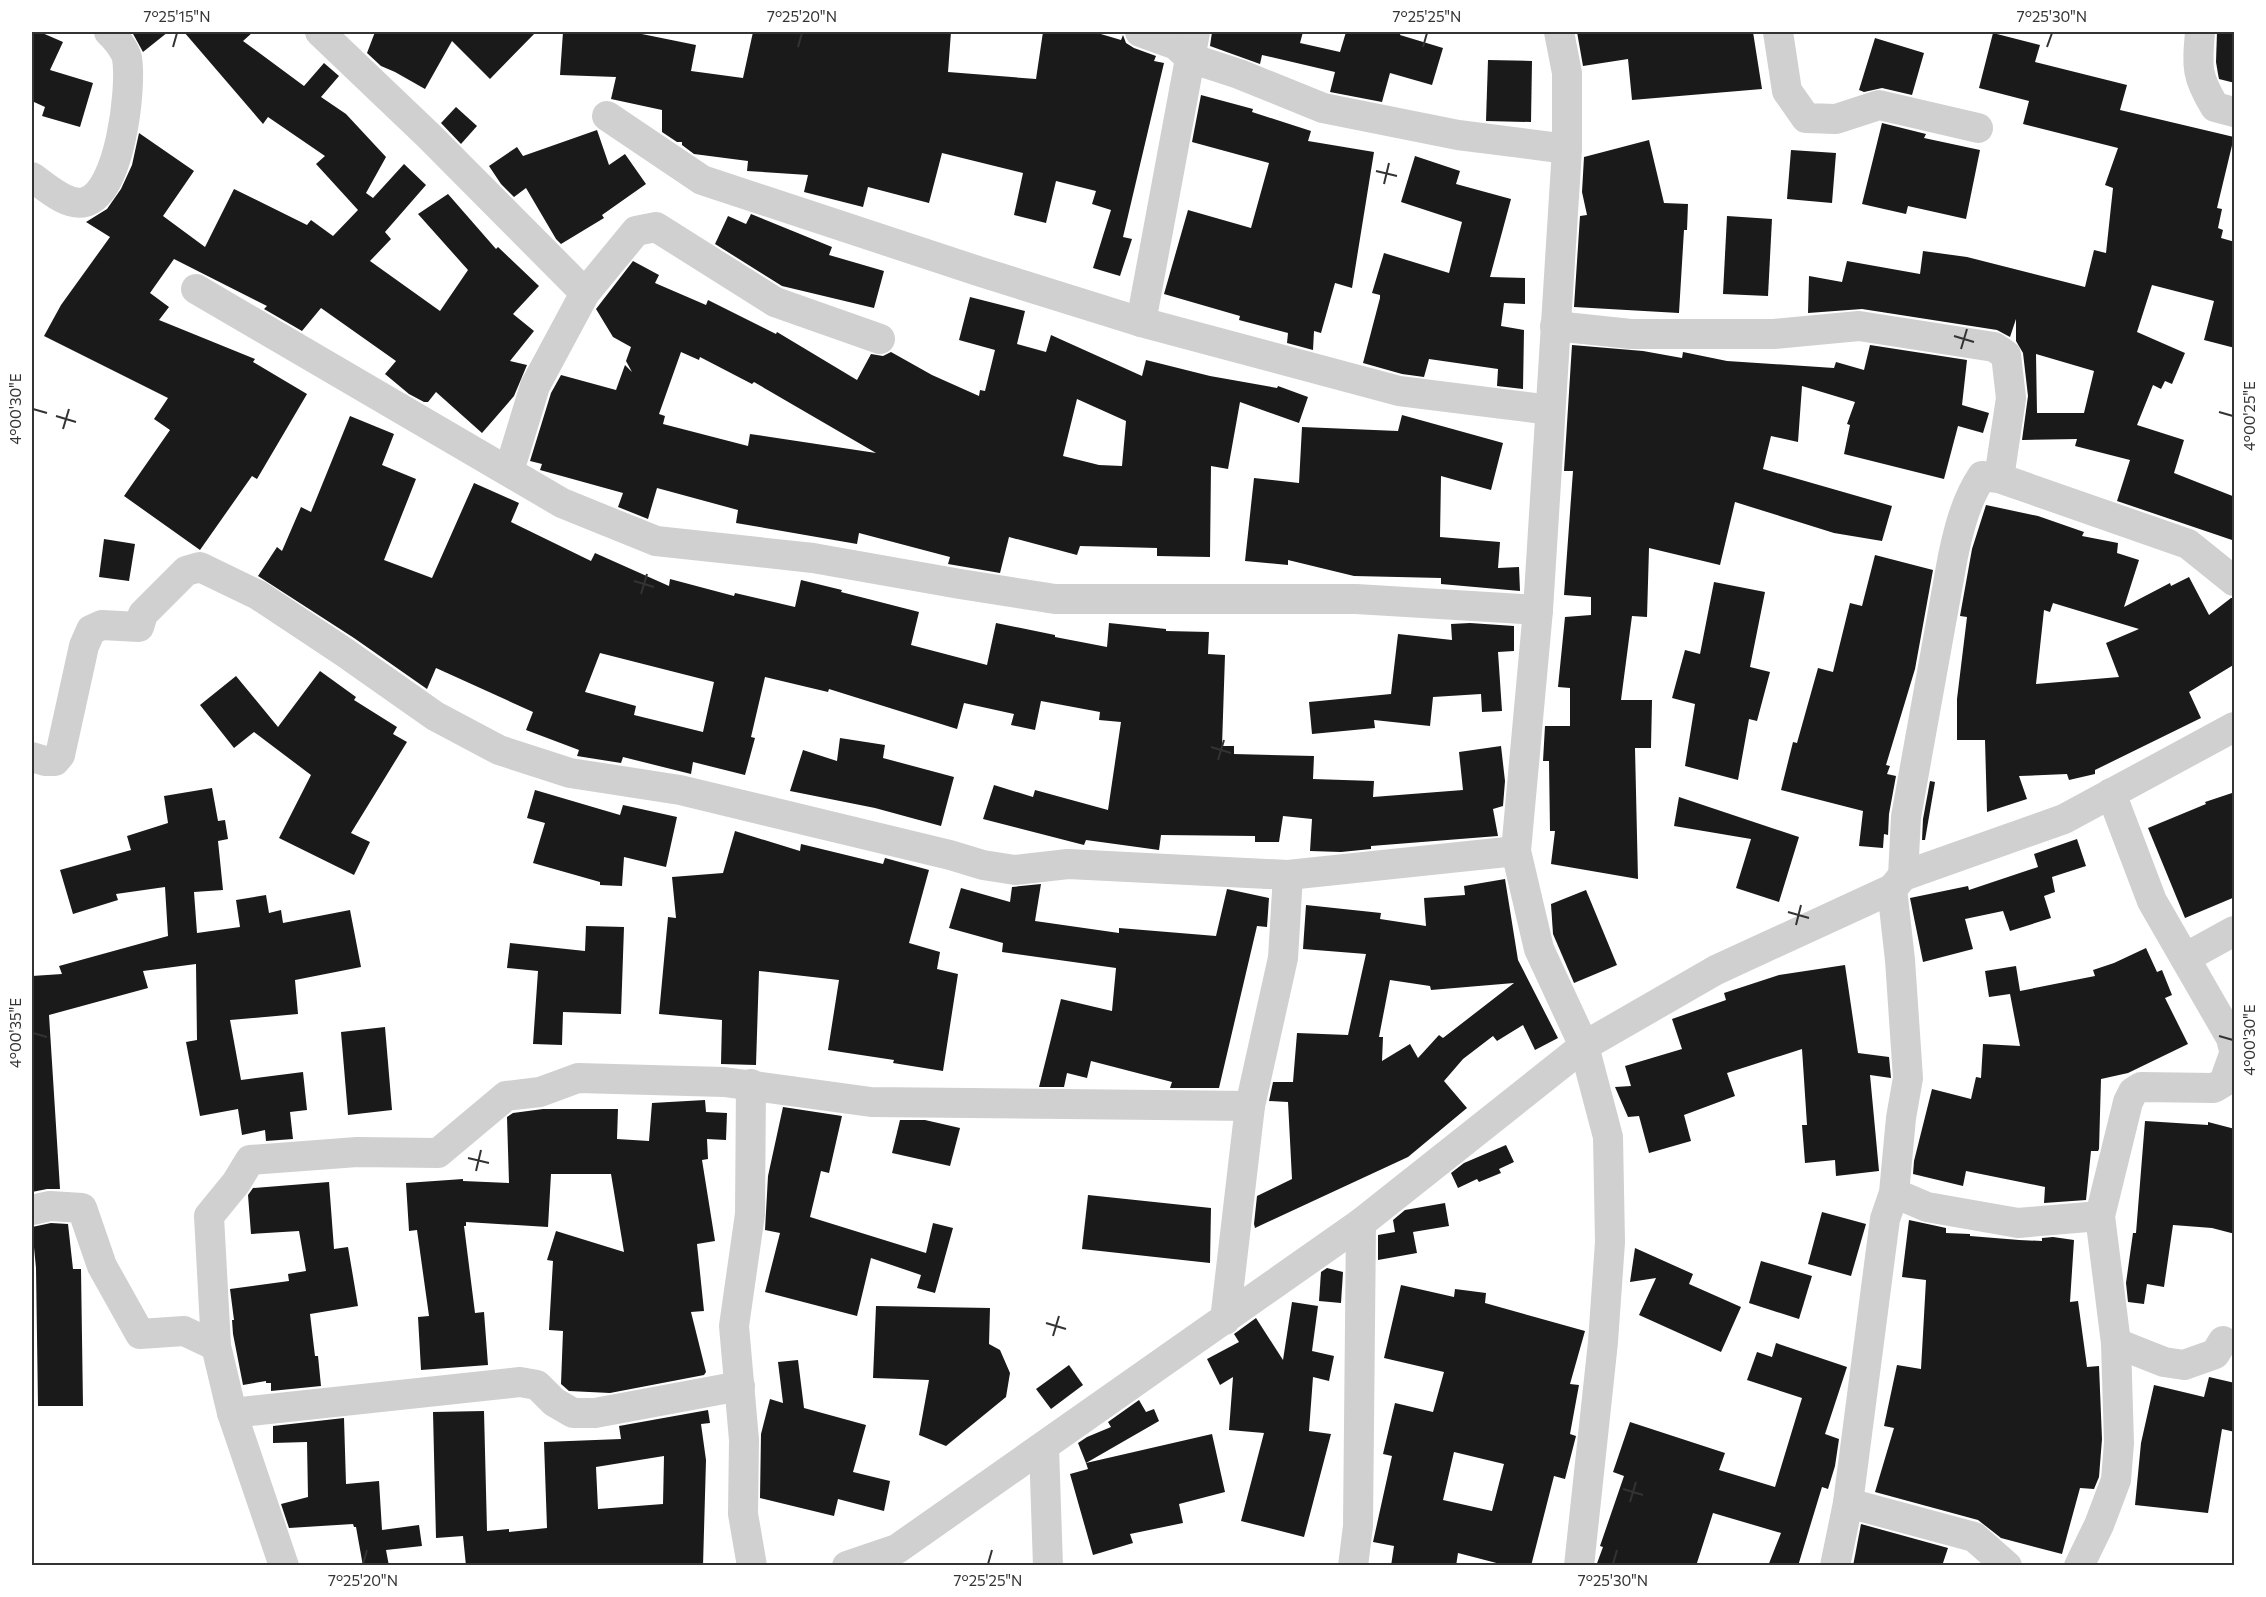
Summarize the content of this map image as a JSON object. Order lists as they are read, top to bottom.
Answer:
{
  "coordinates": [
    "7°25'15\"N",
    "7°25'20\"N",
    "7°25'25\"N",
    "7°25'30\"N",
    "4°00'30\"E",
    "4°00'25\"E",
    "4°00'35\"E"
  ]
}
